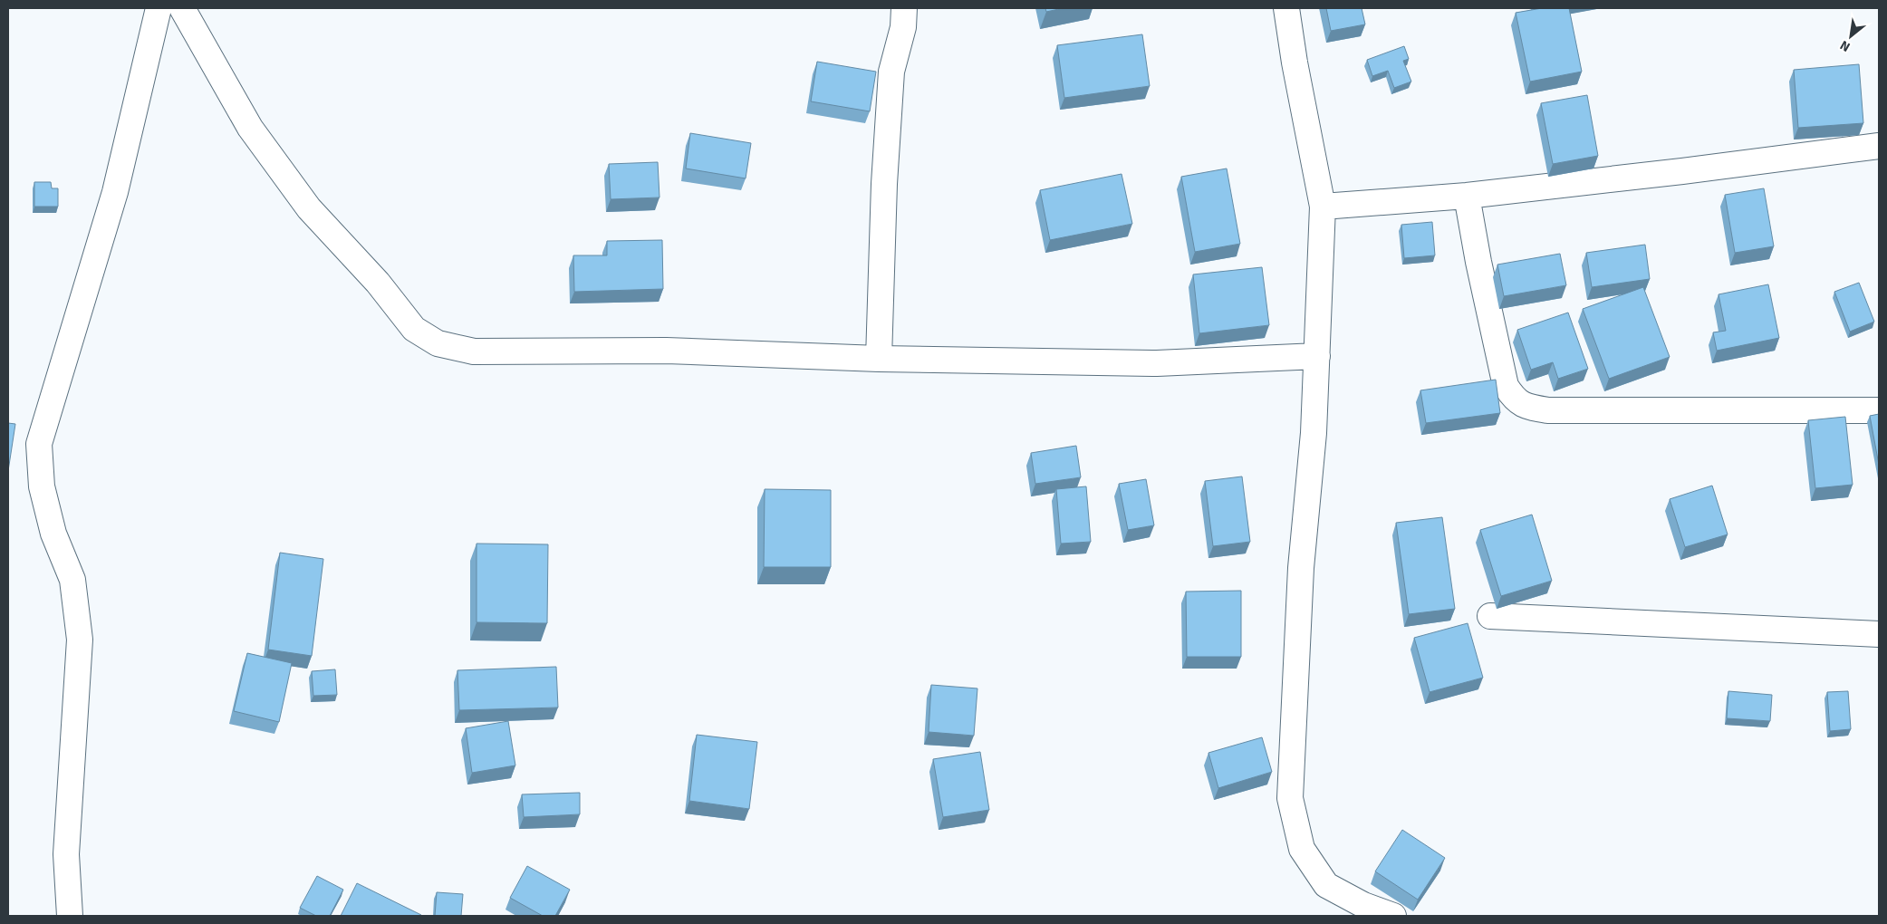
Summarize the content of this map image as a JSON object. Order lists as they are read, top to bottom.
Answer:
{
  "north": "bottom left"
}
